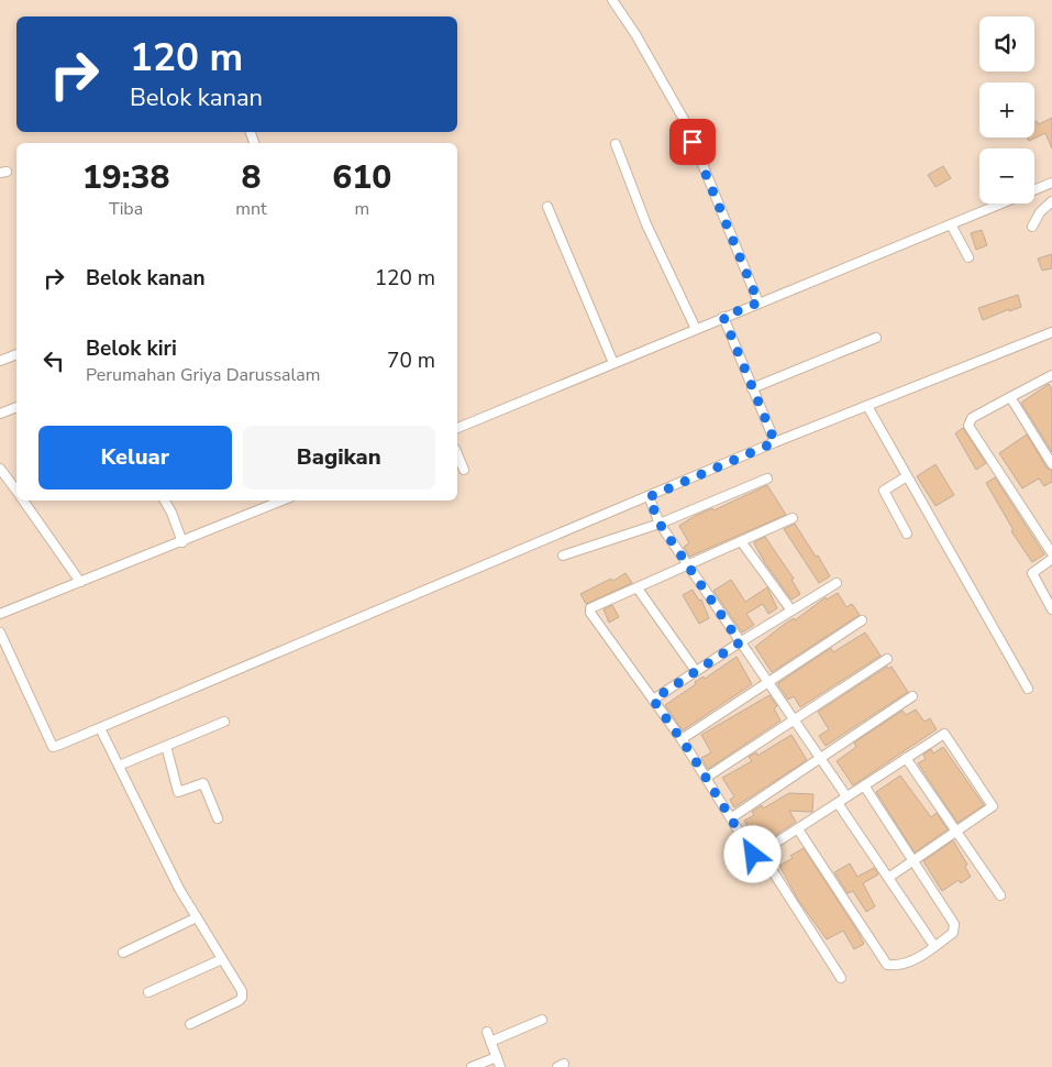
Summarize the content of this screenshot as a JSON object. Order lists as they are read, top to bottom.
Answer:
{
  "page": {
    "map_buttons": ["+", "−"],
    "turn": ["120 m", "Belok kanan"],
    "eta": [
      "19:38",
      "Tiba",
      "8",
      "mnt",
      "610",
      "m"
    ],
    "list": [
      {
        "name": "Belok kanan",
        "value": "120 m"
      },
      {
        "name": "Belok kiri",
        "note": "Perumahan Griya Darussalam",
        "value": "70 m"
      }
    ],
    "buttons": ["Keluar", "Bagikan"]
  }
}
